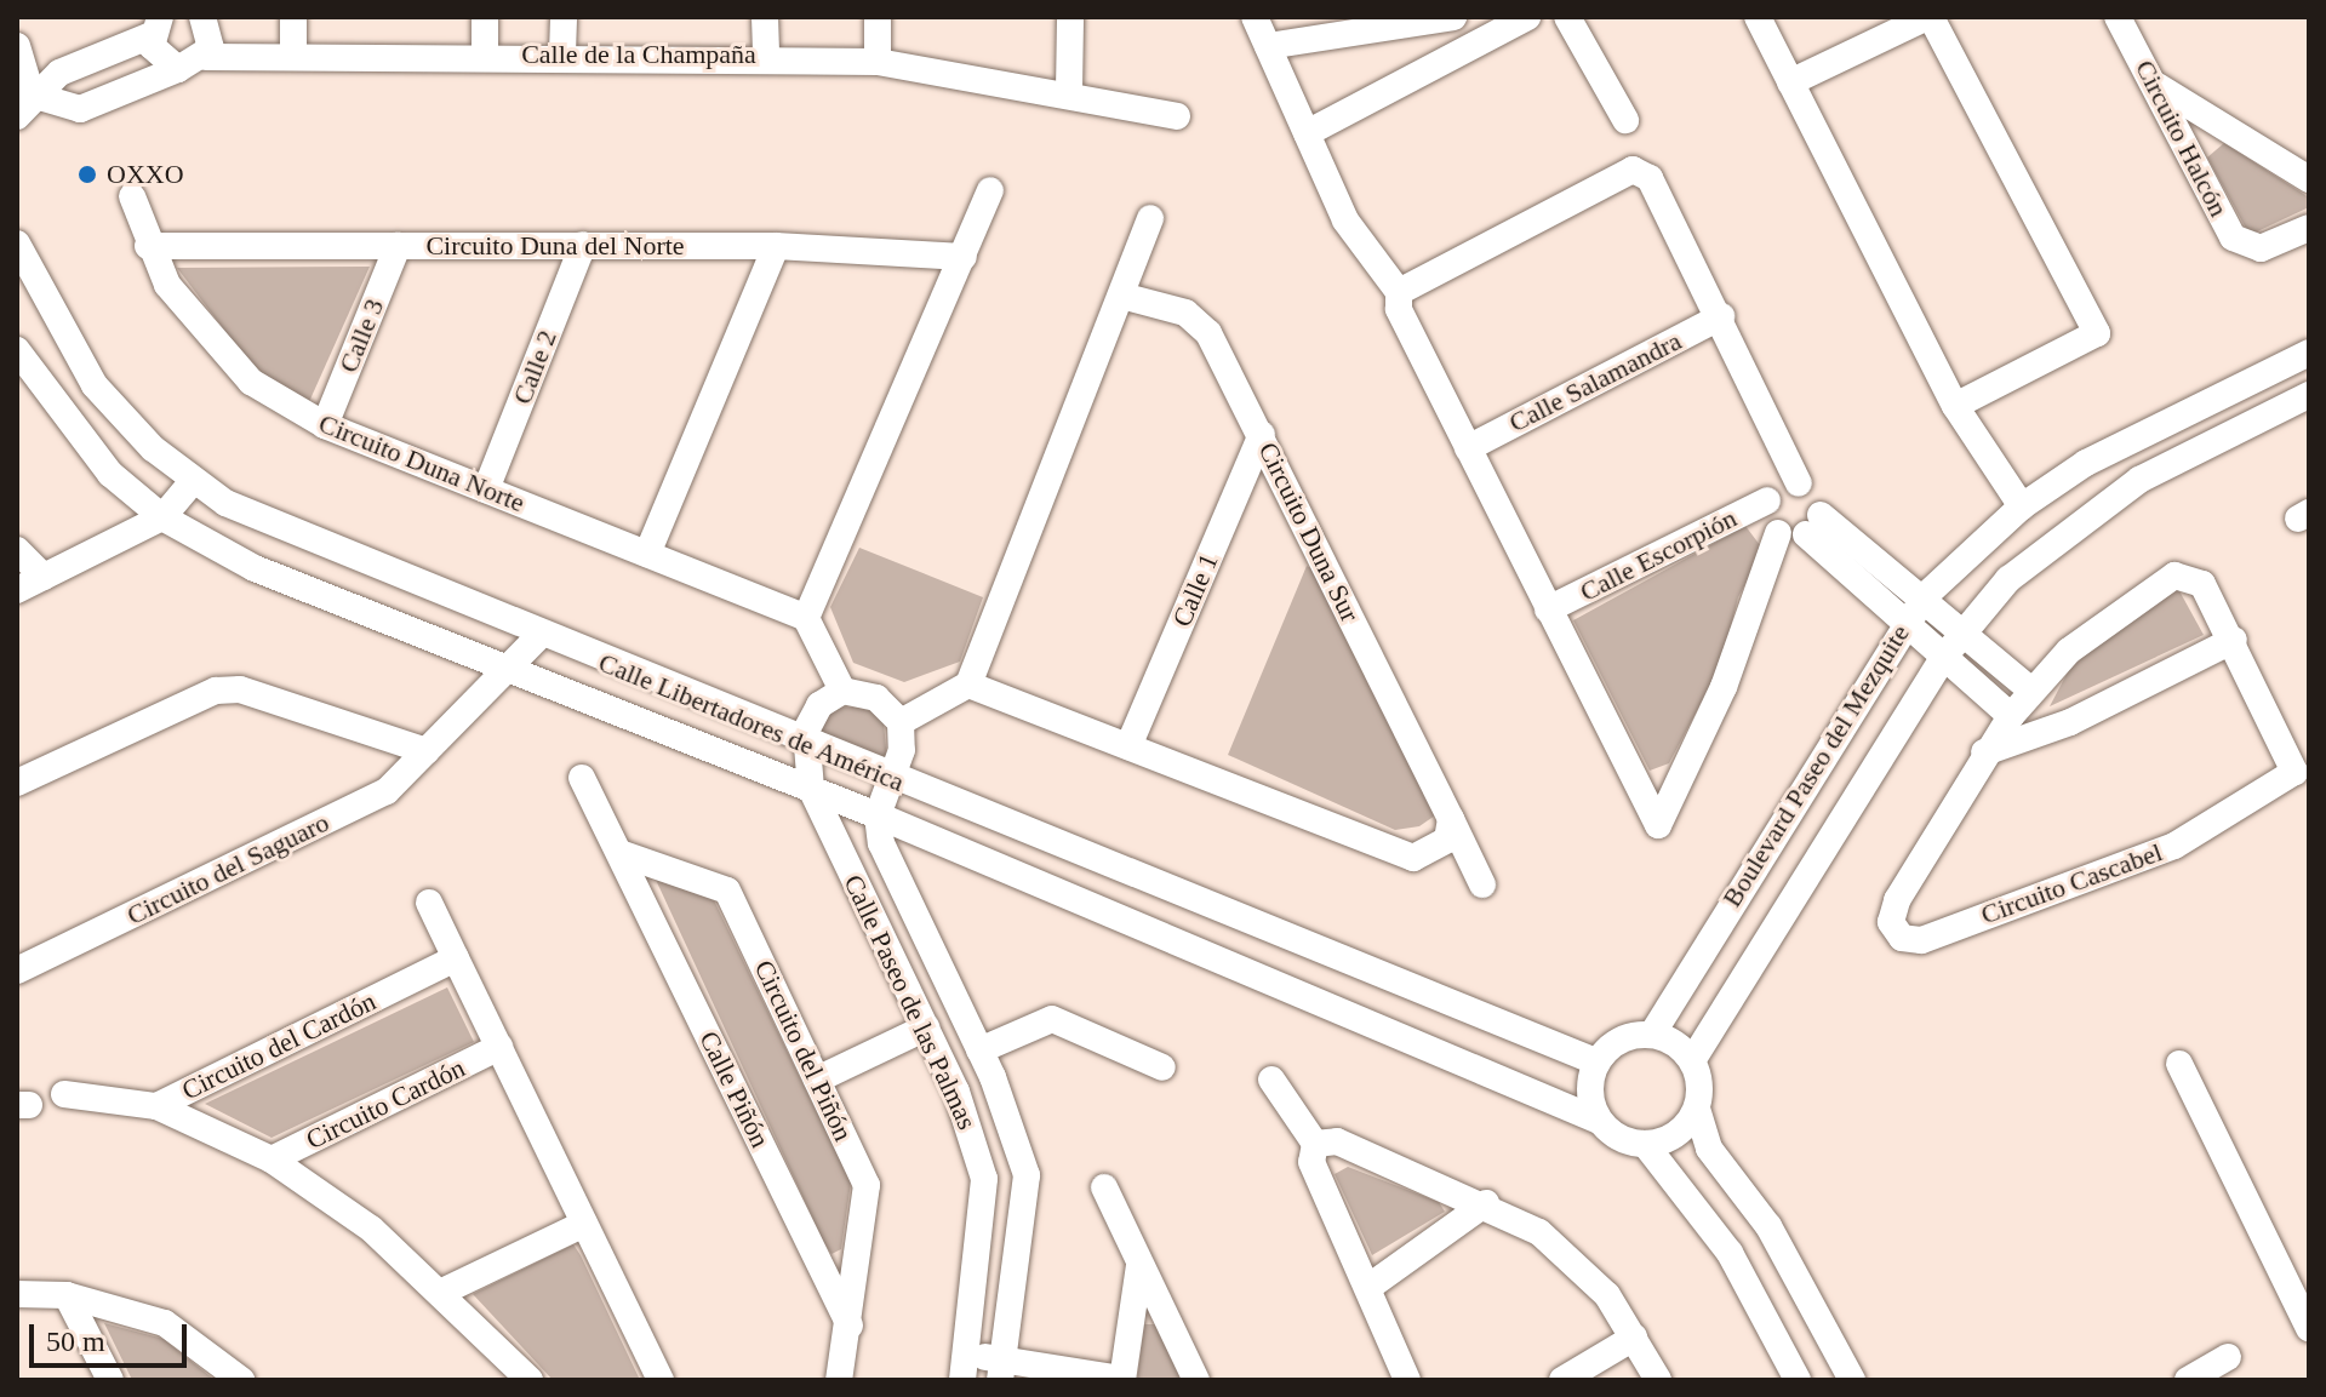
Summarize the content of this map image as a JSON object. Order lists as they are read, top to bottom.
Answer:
{
  "streets": {
    "street": [
      "Calle de la Champaña",
      "Circuito Halcón",
      "Circuito Duna del Norte",
      "Calle 3",
      "Calle 2",
      "Calle Salamandra",
      "Circuito Duna Norte",
      "Circuito Duna Sur",
      "Calle Escorpión",
      "Calle 1",
      "Calle Libertadores de América",
      "Boulevard Paseo del Mezquite",
      "Circuito del Saguaro",
      "Circuito Cascabel",
      "Calle Paseo de las Palmas",
      "Circuito del Cardón",
      "Circuito del Piñón",
      "Calle Piñón",
      "Circuito Cardón"
    ]
  },
  "crossings": [
    ["Circuito Duna del Norte", "Calle 3"],
    ["Circuito Duna del Norte", "Calle 2"],
    ["Circuito Duna del Norte", "Circuito Duna Norte"],
    ["Calle 3", "Circuito Duna Norte"],
    ["Calle 2", "Circuito Duna Norte"],
    ["Circuito Duna Sur", "Calle 1"],
    ["Calle Libertadores de América", "Boulevard Paseo del Mezquite"],
    ["Calle Libertadores de América", "Circuito del Saguaro"],
    ["Calle Libertadores de América", "Calle Paseo de las Palmas"],
    ["Circuito del Cardón", "Circuito Cardón"],
    ["Circuito del Piñón", "Calle Piñón"]
  ],
  "places": ["OXXO"],
  "scale_bar": "50 m"
}
